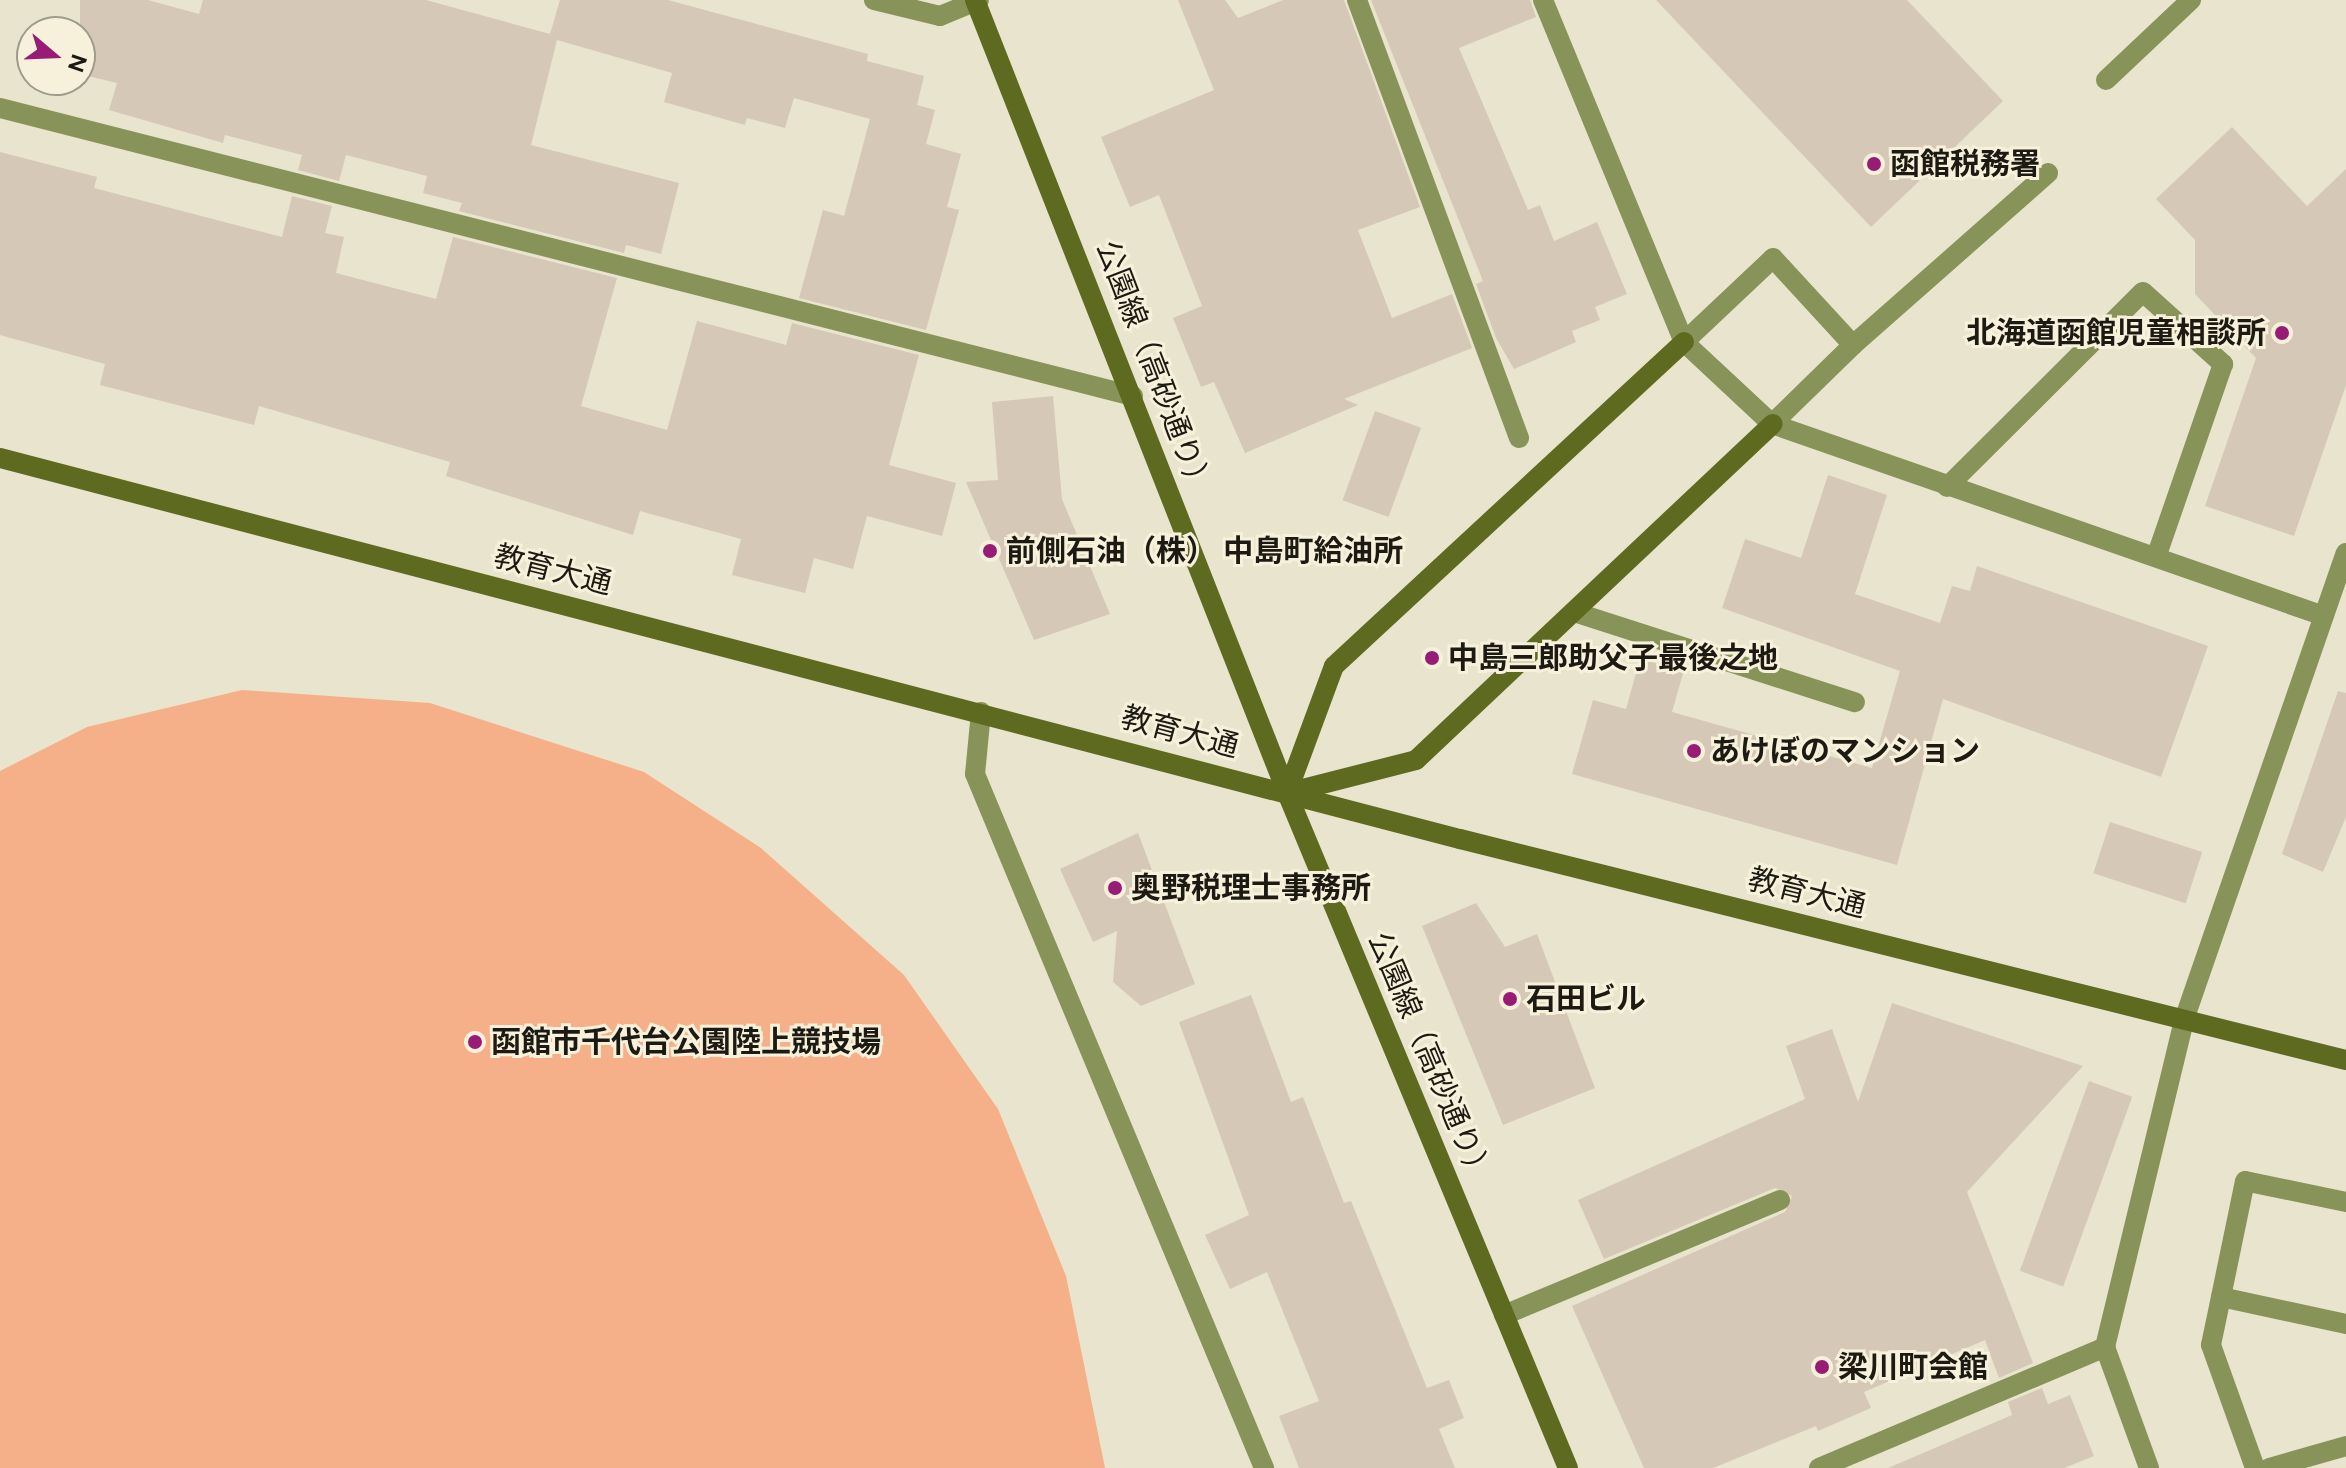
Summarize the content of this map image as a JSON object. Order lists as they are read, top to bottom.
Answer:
{
  "streets": {
    "street": ["公園線（高砂通り）", "教育大通"]
  },
  "crossings": [
    ["公園線（高砂通り）", "教育大通"]
  ],
  "places": [
    "函館税務署",
    "北海道函館児童相談所",
    "前側石油（株） 中島町給油所",
    "中島三郎助父子最後之地",
    "あけぼのマンション",
    "奥野税理士事務所",
    "石田ビル",
    "函館市千代台公園陸上競技場",
    "梁川町会館"
  ],
  "north": "right"
}
